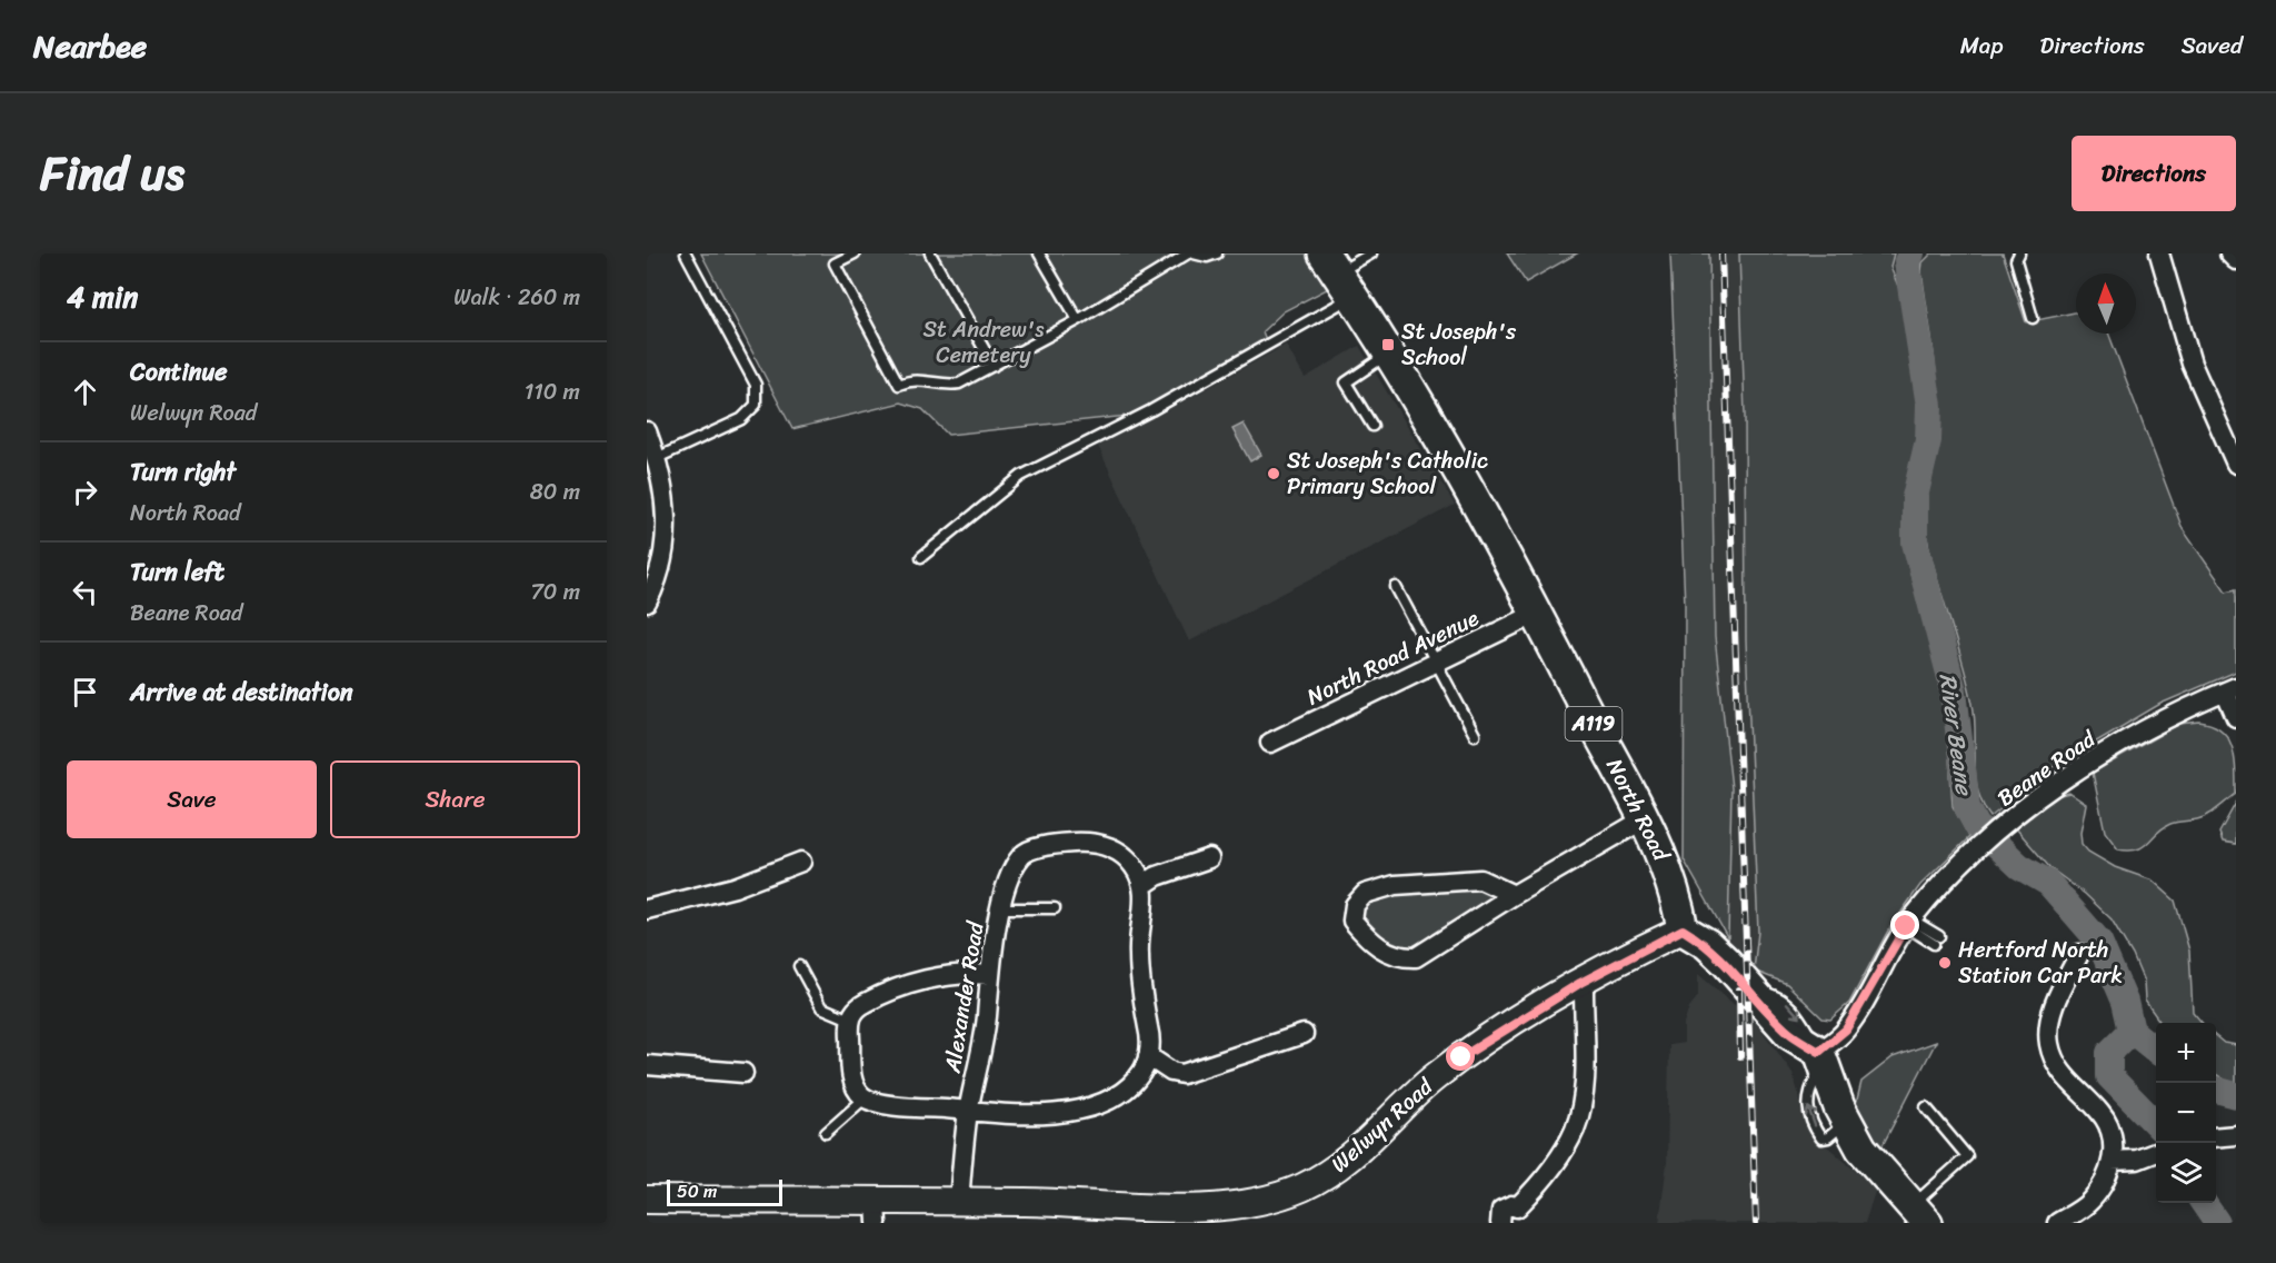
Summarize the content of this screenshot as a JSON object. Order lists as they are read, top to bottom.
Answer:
{
  "streets": {
    "main road": ["A119", "North Road", "Welwyn Road"],
    "street": ["North Road Avenue", "Beane Road", "Alexander Road"]
  },
  "crossings": [
    ["North Road Avenue", "North Road"],
    ["North Road", "Welwyn Road"],
    ["Alexander Road", "Welwyn Road"]
  ],
  "water": ["River Beane"],
  "parks": ["St Andrew's Cemetery"],
  "places": {
    "transit": ["St Joseph's School"],
    "other": ["St Joseph's Catholic Primary School", "Hertford North Station Car Park"]
  },
  "scale_bar": "50 m",
  "north": "top",
  "page": {
    "header": "Nearbee",
    "nav": ["Map", "Directions", "Saved"],
    "title": "Find us",
    "buttons": [
      "Directions",
      ["Save", "Share"]
    ],
    "heading": ["4 min", "Walk · 260 m"],
    "list": [
      ["Continue", "Welwyn Road", "110 m"],
      ["Turn right", "North Road", "80 m"],
      ["Turn left", "Beane Road", "70 m"],
      "Arrive at destination"
    ],
    "map_buttons": ["+", "−"],
    "scale": "50 m"
  }
}
